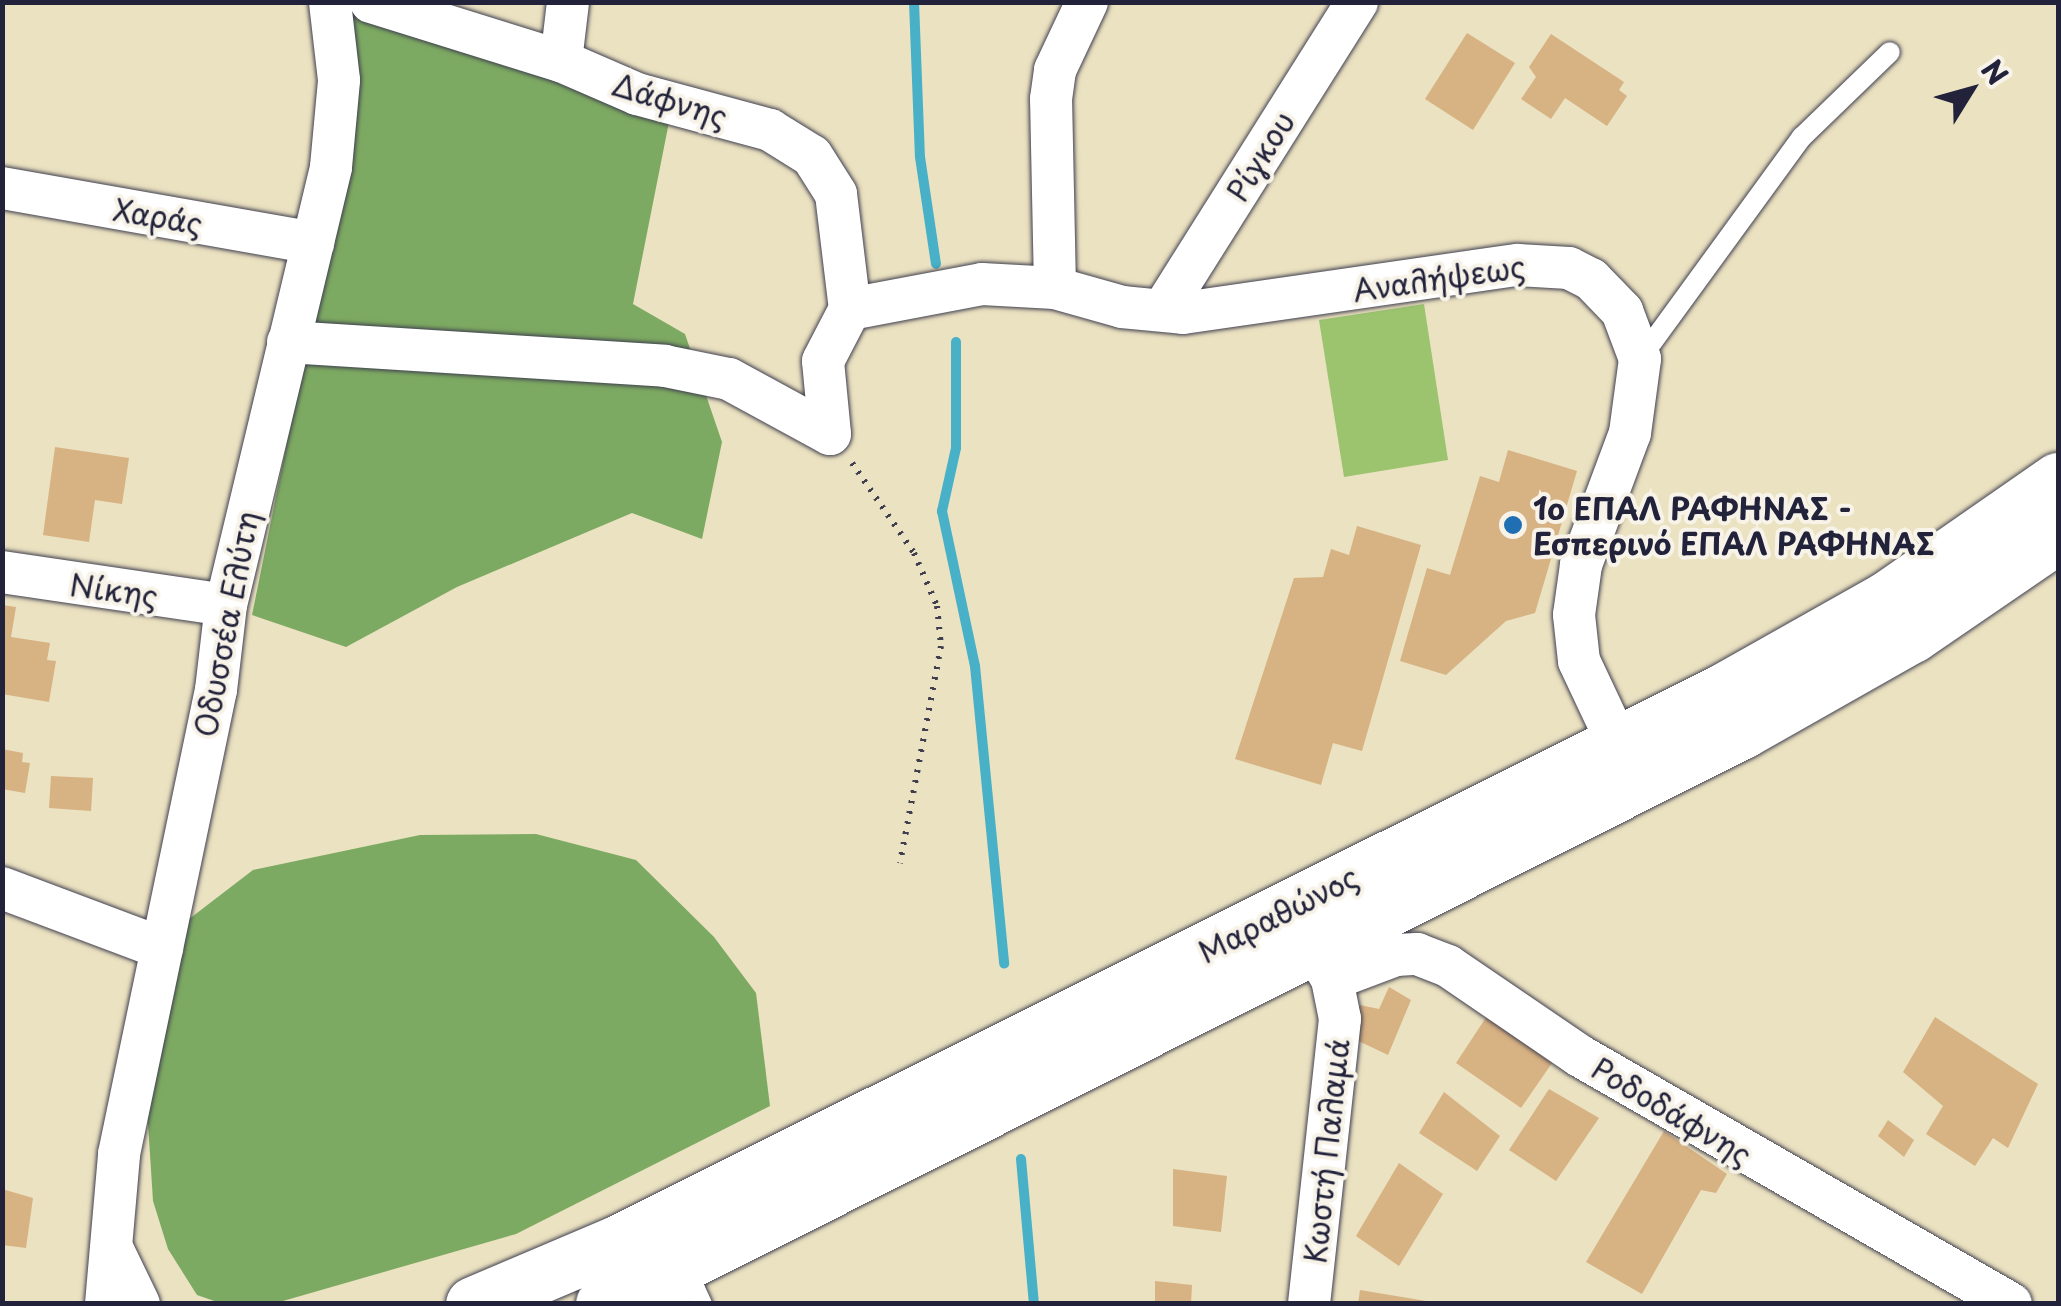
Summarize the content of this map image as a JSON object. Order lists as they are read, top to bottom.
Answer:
{
  "streets": {
    "main road": ["Μαραθώνος"],
    "street": [
      "Δάφνης",
      "Ρίγκου",
      "Χαράς",
      "Αναλήψεως",
      "Νίκης",
      "Οδυσσέα Ελύτη",
      "Ροδοδάφνης",
      "Κωστή Παλαμά"
    ]
  },
  "crossings": [
    ["Δάφνης", "Αναλήψεως"],
    ["Ρίγκου", "Αναλήψεως"],
    ["Χαράς", "Οδυσσέα Ελύτη"],
    ["Νίκης", "Οδυσσέα Ελύτη"],
    ["Μαραθώνος", "Ροδοδάφνης"],
    ["Μαραθώνος", "Κωστή Παλαμά"],
    ["Ροδοδάφνης", "Κωστή Παλαμά"]
  ],
  "places": ["1ο ΕΠΑΛ ΡΑΦΗΝΑΣ - Εσπερινό ΕΠΑΛ ΡΑΦΗΝΑΣ"],
  "north": "top right"
}
